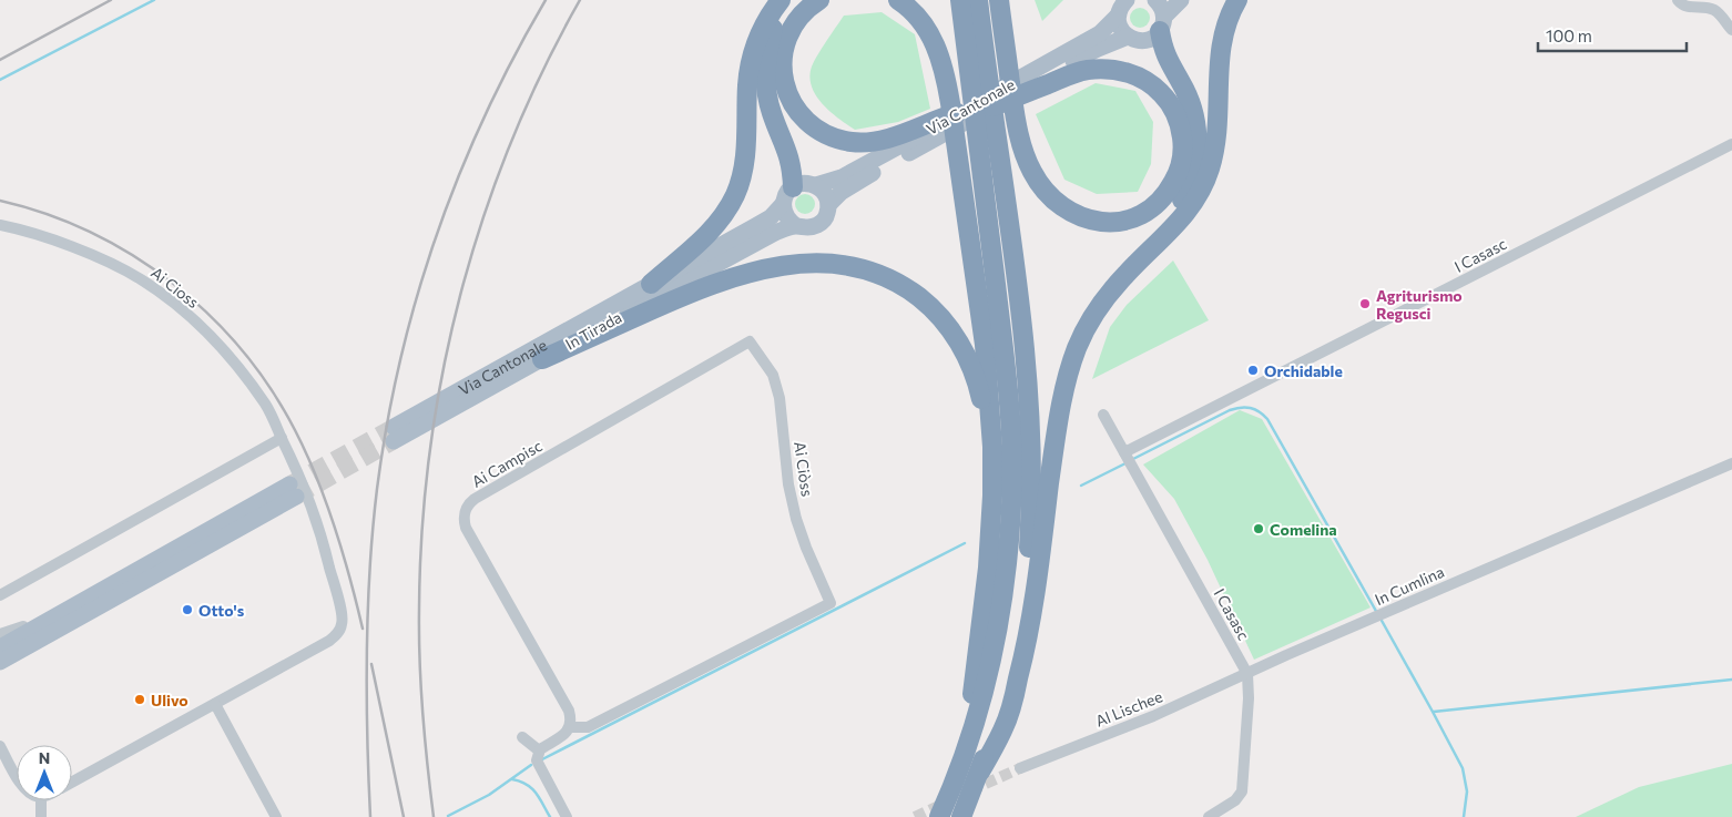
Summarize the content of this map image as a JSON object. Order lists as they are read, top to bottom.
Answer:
{
  "streets": {
    "main road": ["Via Cantonale", "In Tirada"],
    "street": [
      "I Casasc",
      "Ai Cioss",
      "Ai Campisc",
      "Ai Ciòss",
      "In Cumlina",
      "Al Lischee"
    ]
  },
  "crossings": [
    ["Via Cantonale", "In Tirada"],
    ["I Casasc", "In Cumlina"],
    ["I Casasc", "Al Lischee"],
    ["Ai Campisc", "Ai Ciòss"],
    ["In Cumlina", "Al Lischee"]
  ],
  "places": [
    "Agriturismo Regusci",
    "Orchidable",
    "Comelina",
    "Otto's",
    "Ulivo"
  ],
  "scale_bar": "100 m",
  "north": "top"
}
